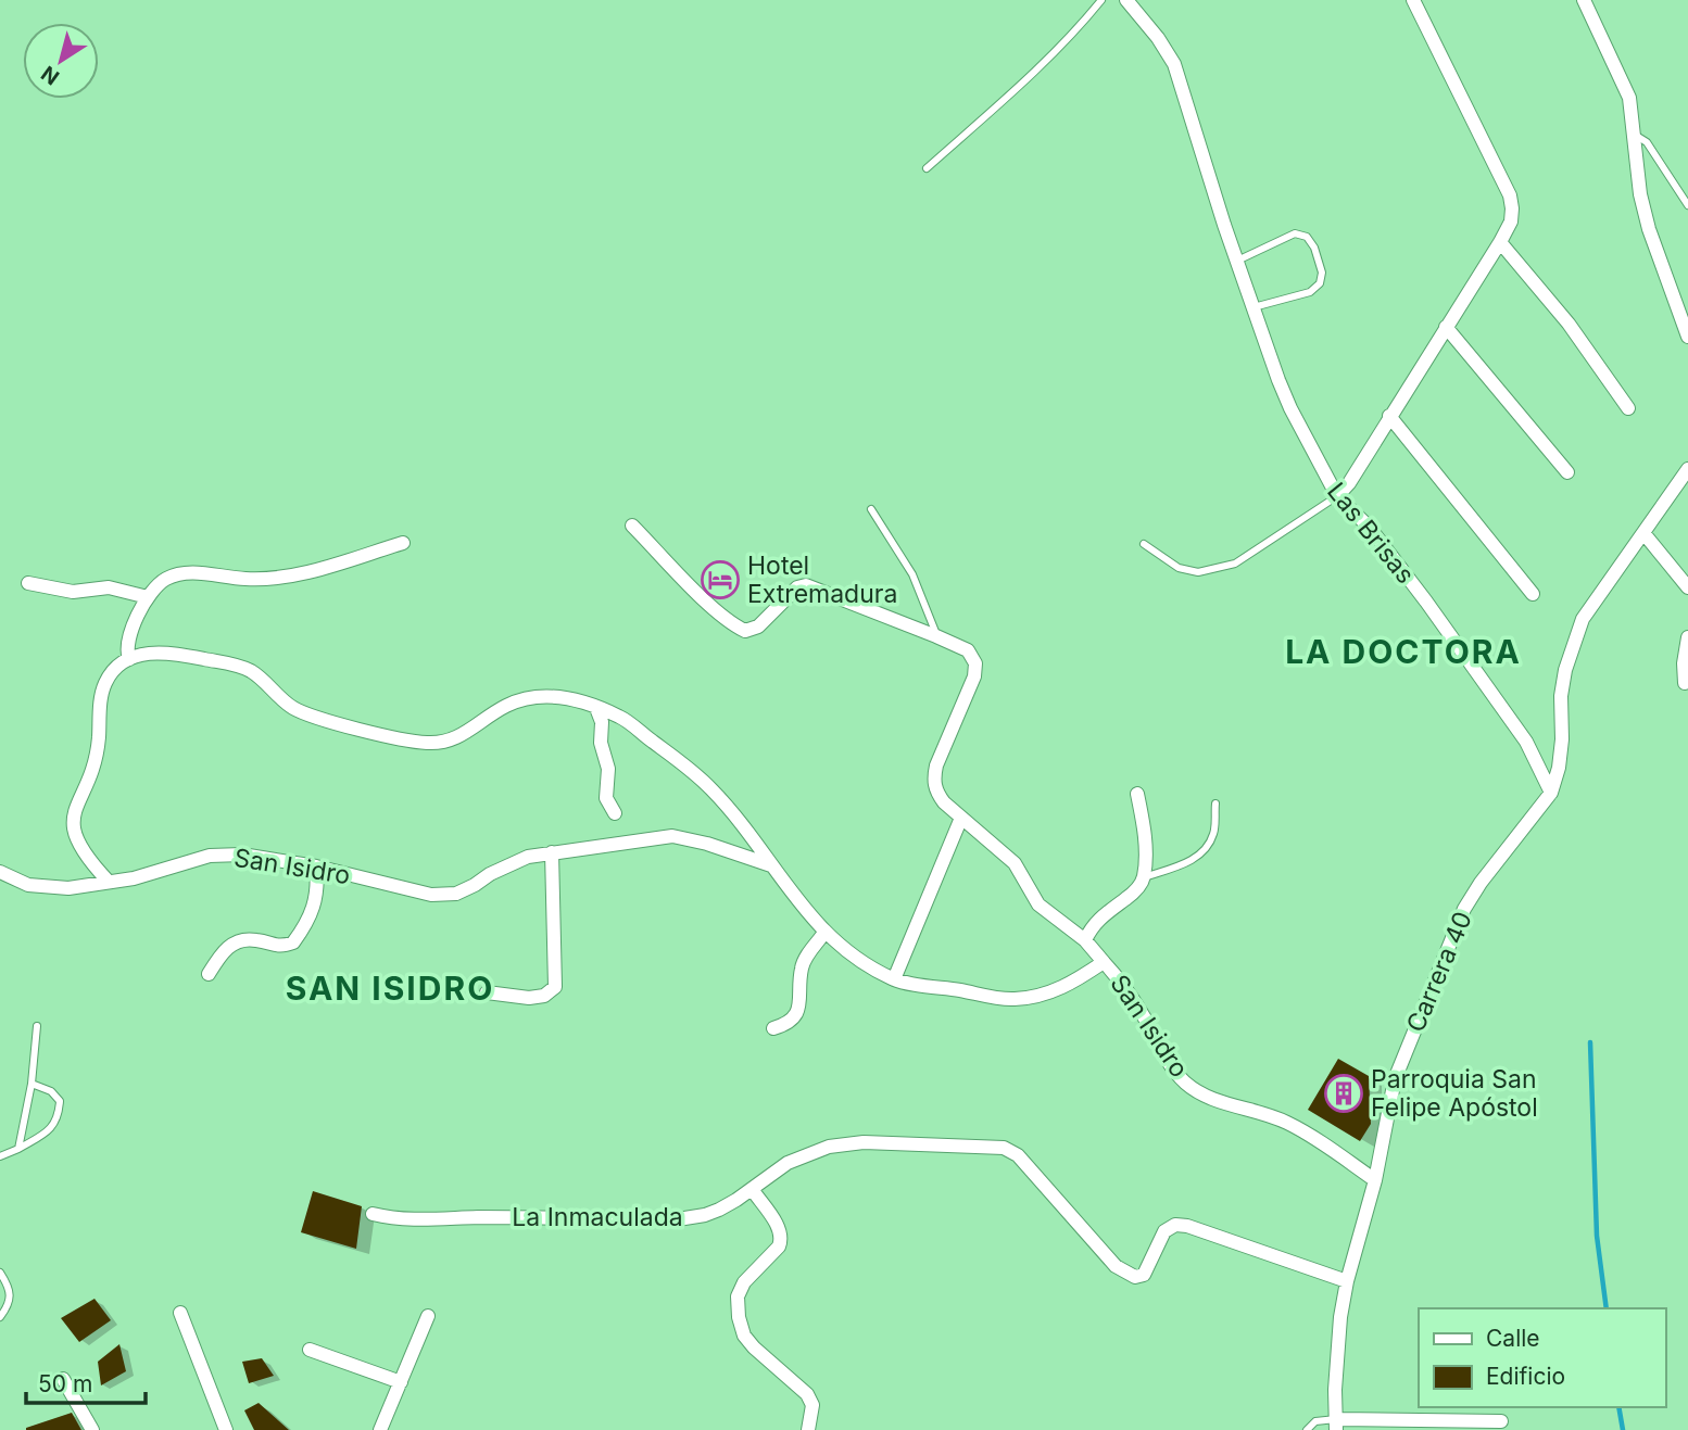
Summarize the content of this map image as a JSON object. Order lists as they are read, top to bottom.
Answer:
{
  "streets": {
    "street": [
      "Las Brisas",
      "San Isidro",
      "Carrera 40",
      "La Inmaculada"
    ]
  },
  "crossings": [
    ["Las Brisas", "Carrera 40"],
    ["San Isidro", "Carrera 40"],
    ["Carrera 40", "La Inmaculada"]
  ],
  "districts": ["LA DOCTORA", "SAN ISIDRO"],
  "places": {
    "hotel": ["Hotel Extremadura"],
    "building": ["Parroquia San Felipe Apóstol"]
  },
  "legend": ["Calle", "Edificio"],
  "scale_bar": "50 m",
  "north": "bottom left"
}
